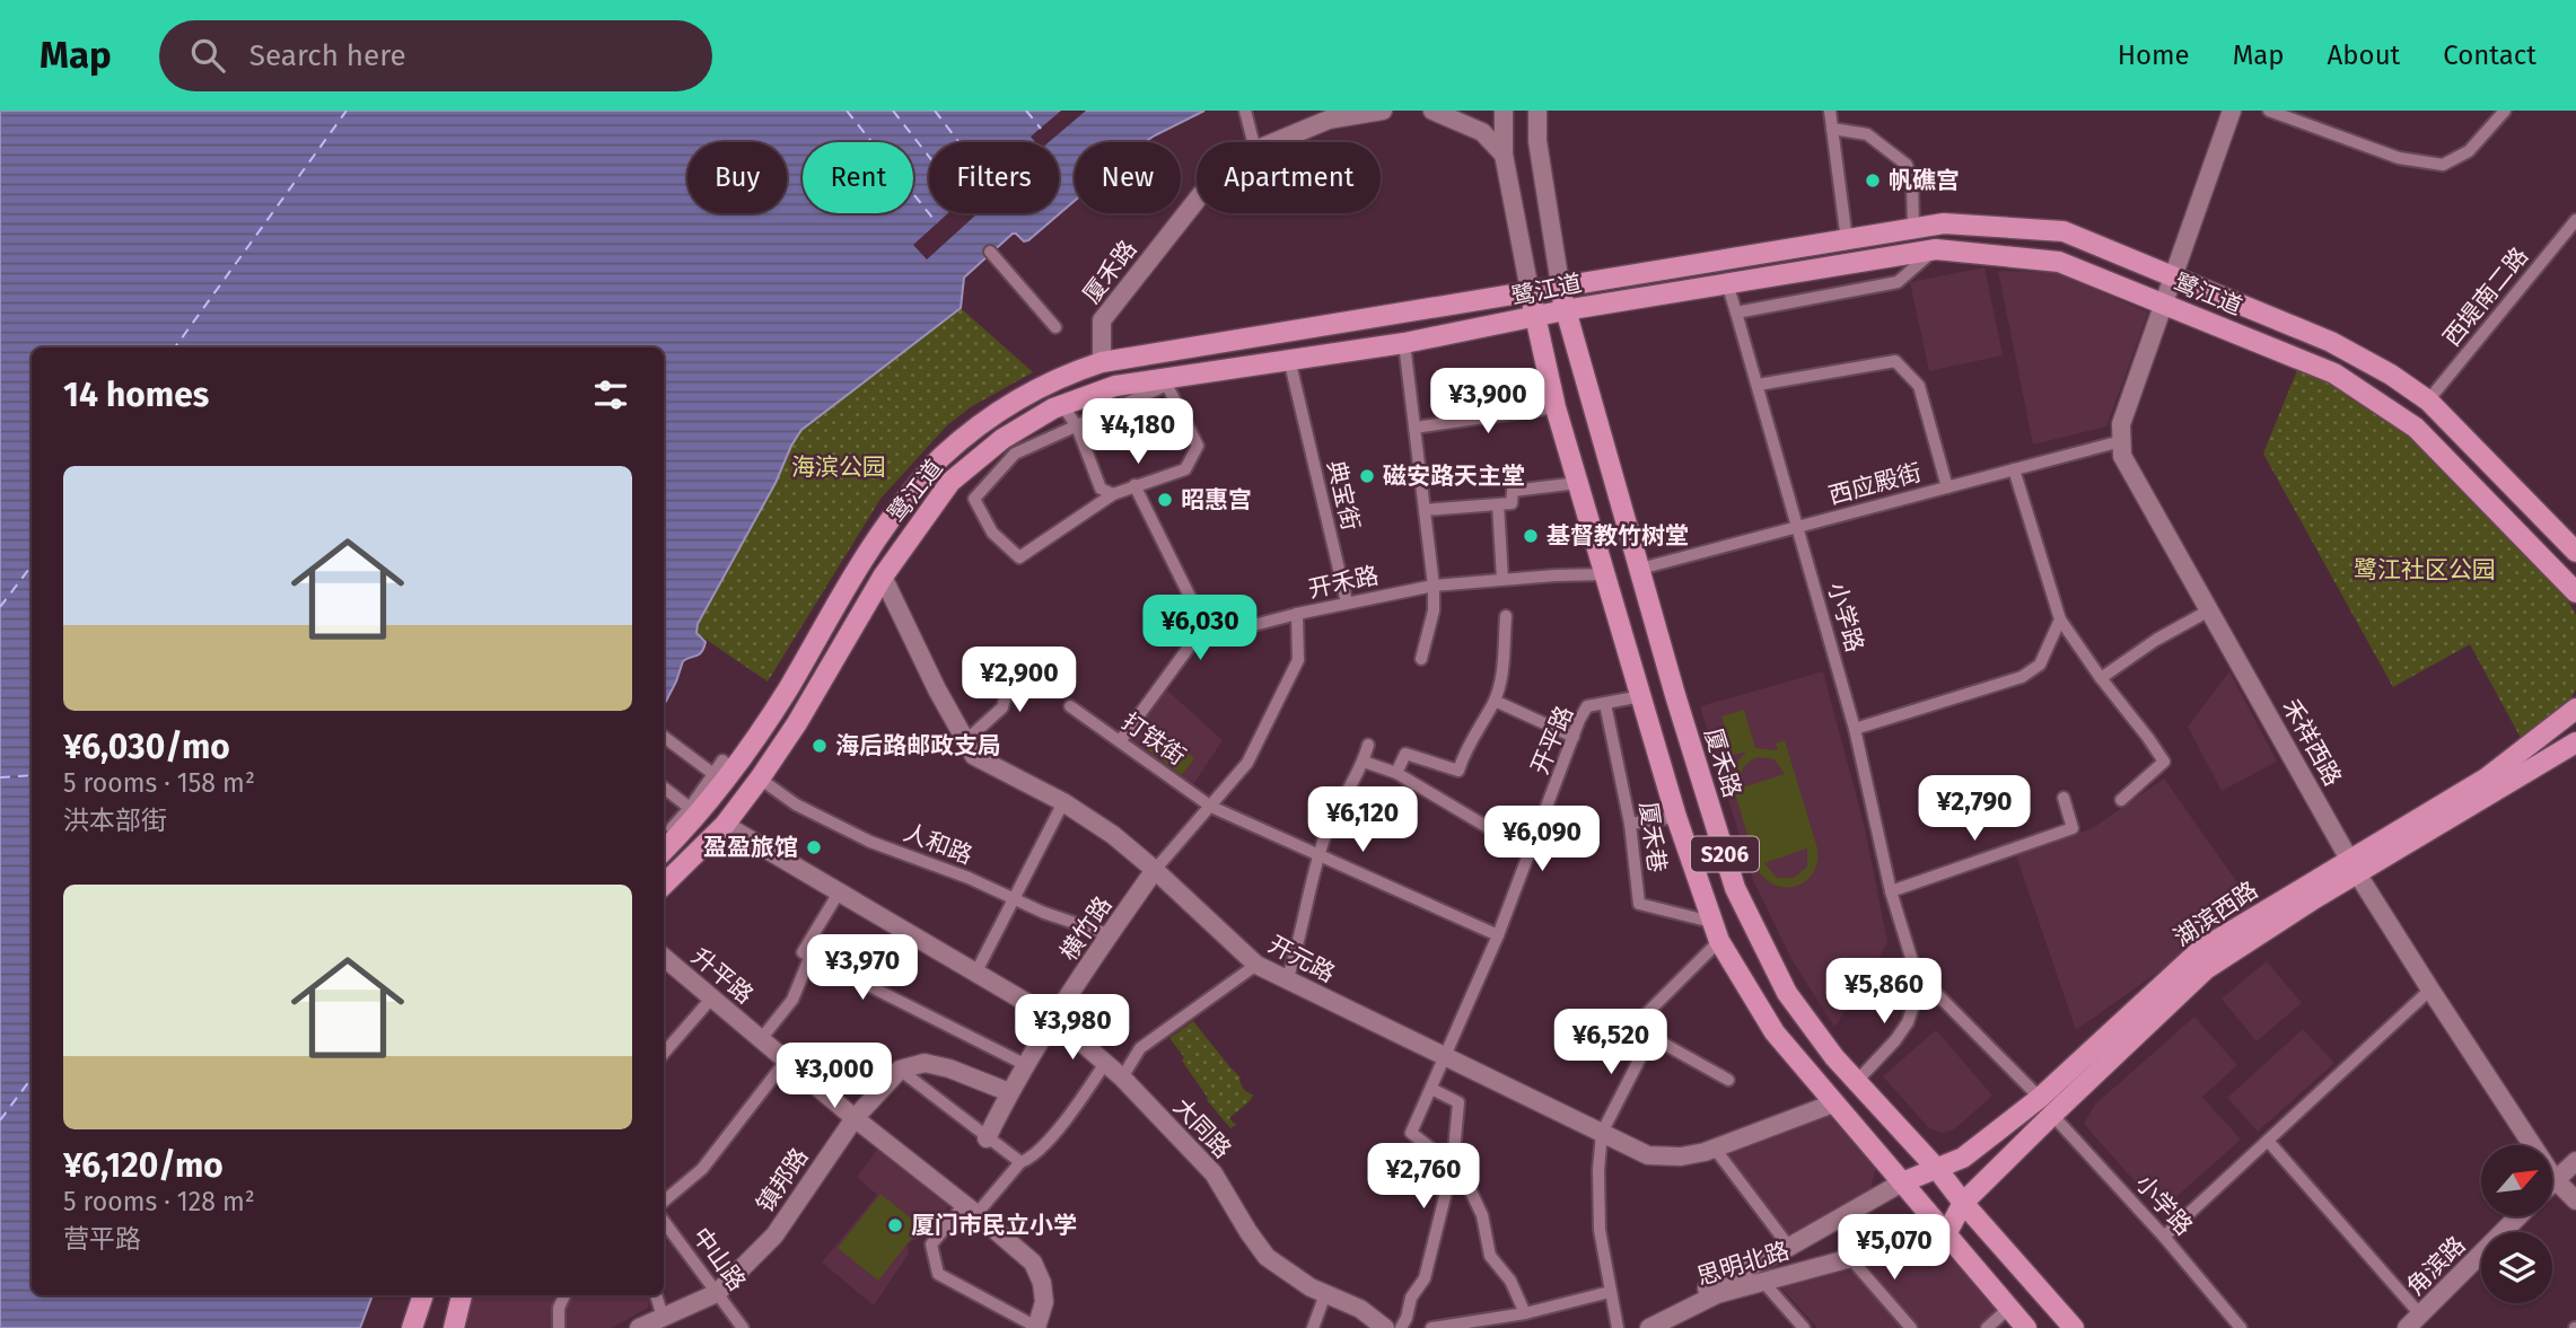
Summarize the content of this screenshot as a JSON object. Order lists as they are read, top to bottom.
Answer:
{
  "streets": {
    "main road": [
      "厦禾路",
      "鹭江道",
      "S206",
      "湖滨西路"
    ],
    "street": [
      "西堤南二路",
      "西应殿街",
      "典宝街",
      "开禾路",
      "小学路",
      "打铁街",
      "开平路",
      "禾祥西路",
      "厦禾巷",
      "人和路",
      "横竹路",
      "开元路",
      "升平路",
      "大同路",
      "镇邦路",
      "中山路",
      "思明北路",
      "角滨路"
    ]
  },
  "crossings": [
    ["厦禾路", "鹭江道"],
    ["厦禾路", "西应殿街"],
    ["厦禾路", "湖滨西路"],
    ["鹭江道", "西堤南二路"],
    ["鹭江道", "典宝街"],
    ["鹭江道", "小学路"],
    ["鹭江道", "人和路"],
    ["鹭江道", "S206"],
    ["鹭江道", "开元路"],
    ["鹭江道", "大同路"],
    ["西应殿街", "小学路"],
    ["西应殿街", "禾祥西路"],
    ["典宝街", "开禾路"],
    ["开禾路", "打铁街"],
    ["开禾路", "S206"],
    ["开禾路", "横竹路"],
    ["开禾路", "开元路"],
    ["小学路", "湖滨西路"],
    ["打铁街", "开平路"],
    ["开平路", "厦禾巷"],
    ["开平路", "S206"],
    ["开平路", "开元路"],
    ["禾祥西路", "湖滨西路"],
    ["厦禾巷", "S206"],
    ["人和路", "横竹路"],
    ["S206", "湖滨西路"],
    ["S206", "开元路"],
    ["S206", "思明北路"],
    ["湖滨西路", "思明北路"],
    ["横竹路", "开元路"],
    ["横竹路", "大同路"],
    ["升平路", "镇邦路"],
    ["镇邦路", "中山路"]
  ],
  "parks": ["海滨公园", "鹭江社区公园"],
  "places": [
    "帆礁宫",
    "磁安路天主堂",
    "昭惠宫",
    "基督教竹树堂",
    "海后路邮政支局",
    "盈盈旅馆",
    "厦门市民立小学"
  ],
  "north": "top right",
  "page": {
    "header": "Map",
    "search": "Search here",
    "nav": [
      "Home",
      "Map",
      "About",
      "Contact"
    ],
    "chip": [
      "Buy",
      "Rent",
      "Filters",
      "New",
      "Apartment"
    ],
    "heading": "14 homes",
    "price": [
      "¥3,900",
      "¥4,180",
      "¥6,030",
      "¥2,900",
      "¥2,790",
      "¥6,120",
      "¥6,090",
      "¥3,970",
      "¥5,860",
      "¥3,980",
      "¥6,520",
      "¥3,000",
      "¥2,760",
      "¥5,070"
    ],
    "list": [
      {
        "name": "¥6,030/mo",
        "note": "5 rooms · 158 m² · 洪本部街"
      },
      {
        "name": "¥6,120/mo",
        "note": "5 rooms · 128 m² · 营平路"
      }
    ]
  }
}
